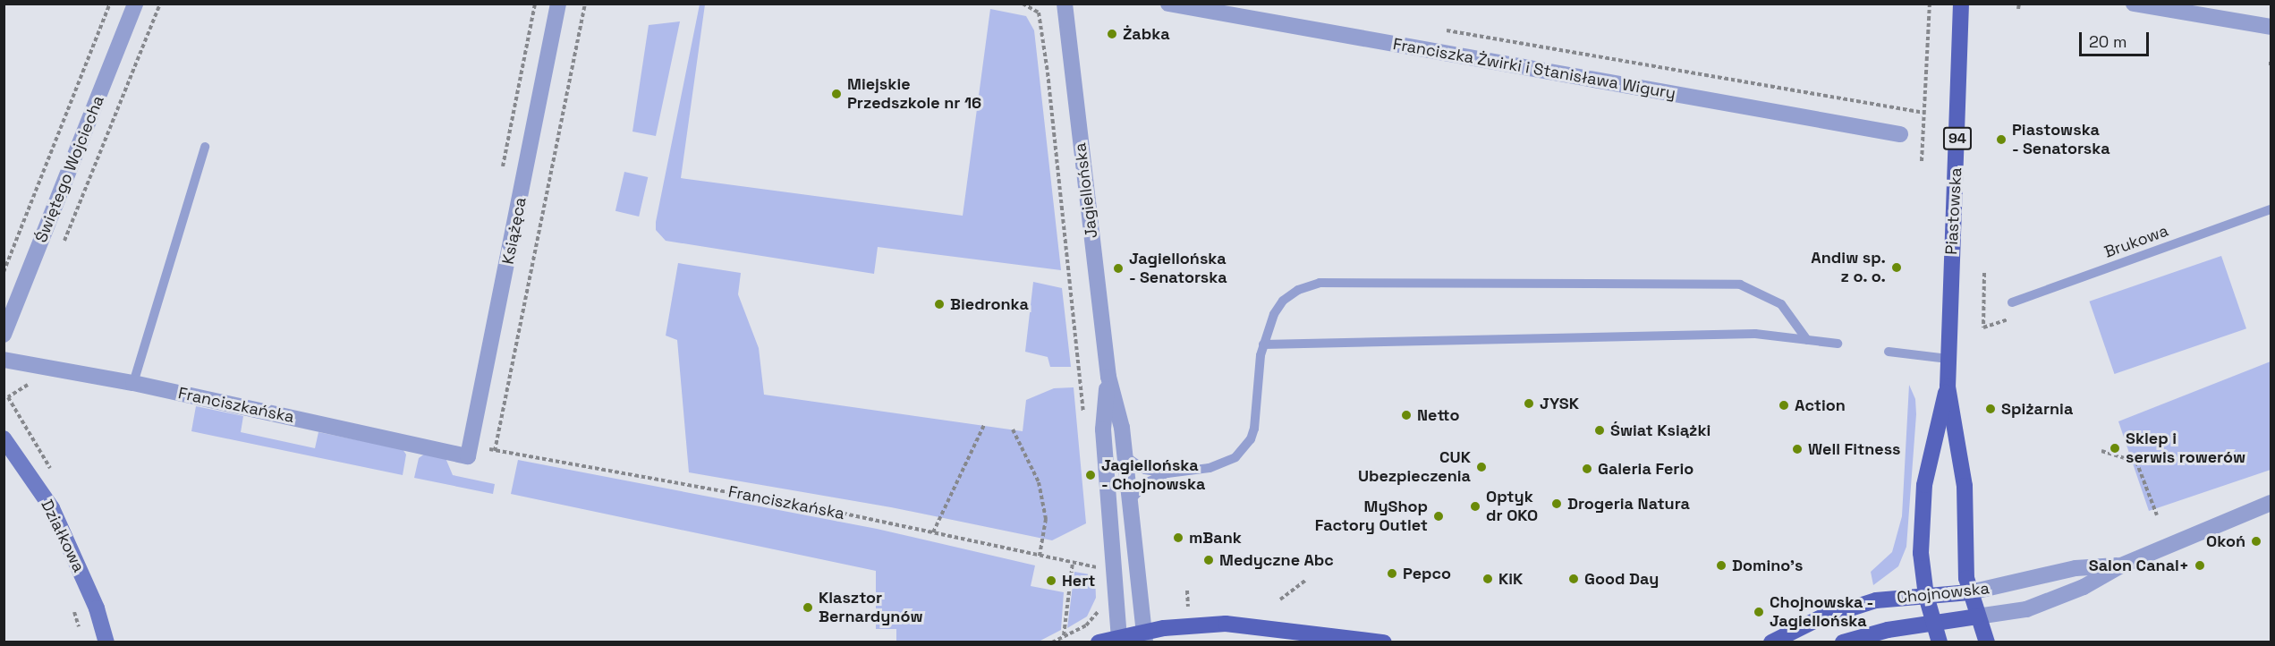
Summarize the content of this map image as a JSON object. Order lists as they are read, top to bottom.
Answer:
{
  "streets": {
    "main road": ["94", "Piastowska", "Chojnowska"],
    "street": [
      "Franciszka Żwirki i Stanisława Wigury",
      "Świętego Wojciecha",
      "Jagiellońska",
      "Książęca",
      "Franciszkańska",
      "Działkowa"
    ],
    "lane": ["Brukowa"]
  },
  "crossings": [
    ["Piastowska", "Chojnowska"],
    ["Książęca", "Franciszkańska"]
  ],
  "places": [
    "Żabka",
    "Miejskie Przedszkole nr 16",
    "Piastowska - Senatorska",
    "Andiw sp. z o. o.",
    "Jagiellońska - Senatorska",
    "Biedronka",
    "JYSK",
    "Action",
    "Spiżarnia",
    "Netto",
    "Świat Książki",
    "Sklep i serwis rowerów",
    "Well Fitness",
    "CUK Ubezpieczenia",
    "Galeria Ferio",
    "Jagiellońska - Chojnowska",
    "Drogeria Natura",
    "Optyk dr OKO",
    "MyShop Factory Outlet",
    "mBank",
    "Okoń",
    "Medyczne Abc",
    "Domino's",
    "Salon Canal+",
    "Pepco",
    "KiK",
    "Good Day",
    "Hert",
    "Klasztor Bernardynów",
    "Chojnowska - Jagiellońska"
  ],
  "scale_bar": "20 m"
}
